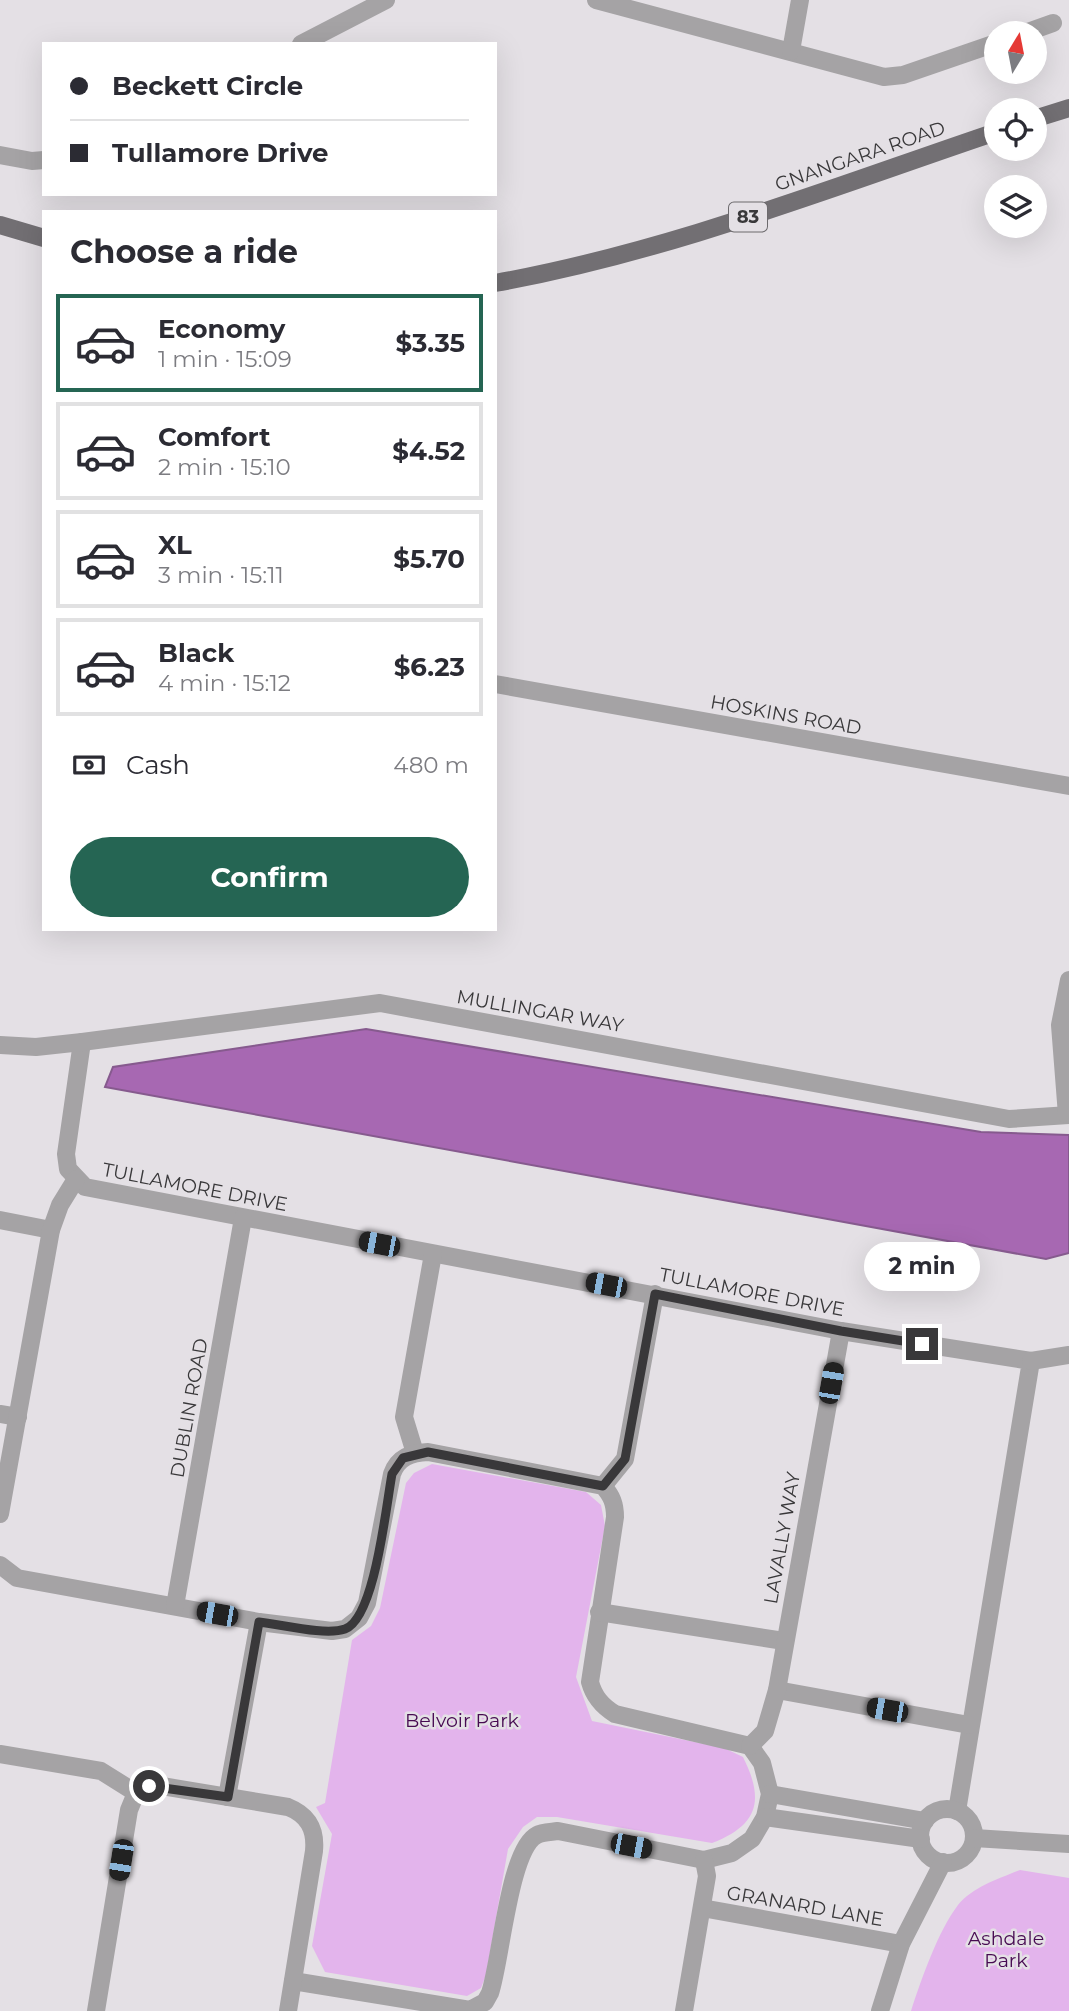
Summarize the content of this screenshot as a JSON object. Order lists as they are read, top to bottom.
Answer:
{
  "streets": {
    "main road": ["GNANGARA ROAD", "83"],
    "street": [
      "HOSKINS ROAD",
      "MULLINGAR WAY",
      "TULLAMORE DRIVE",
      "DUBLIN ROAD",
      "LAVALLY WAY",
      "GRANARD LANE"
    ]
  },
  "crossings": [
    ["MULLINGAR WAY", "TULLAMORE DRIVE"],
    ["TULLAMORE DRIVE", "DUBLIN ROAD"],
    ["TULLAMORE DRIVE", "LAVALLY WAY"]
  ],
  "parks": ["Belvoir Park", "Ashdale Park"],
  "north": "top",
  "page": {
    "banner": ["Beckett Circle", "Tullamore Drive"],
    "heading": "Choose a ride",
    "list": [
      {
        "name": "Economy",
        "note": "1 min · 15:09",
        "value": "$3.35"
      },
      {
        "name": "Comfort",
        "note": "2 min · 15:10",
        "value": "$4.52"
      },
      {
        "name": "XL",
        "note": "3 min · 15:11",
        "value": "$5.70"
      },
      {
        "name": "Black",
        "note": "4 min · 15:12",
        "value": "$6.23"
      }
    ],
    "pay": ["Cash", "480 m"],
    "buttons": "Confirm",
    "bubble": "2 min"
  }
}
